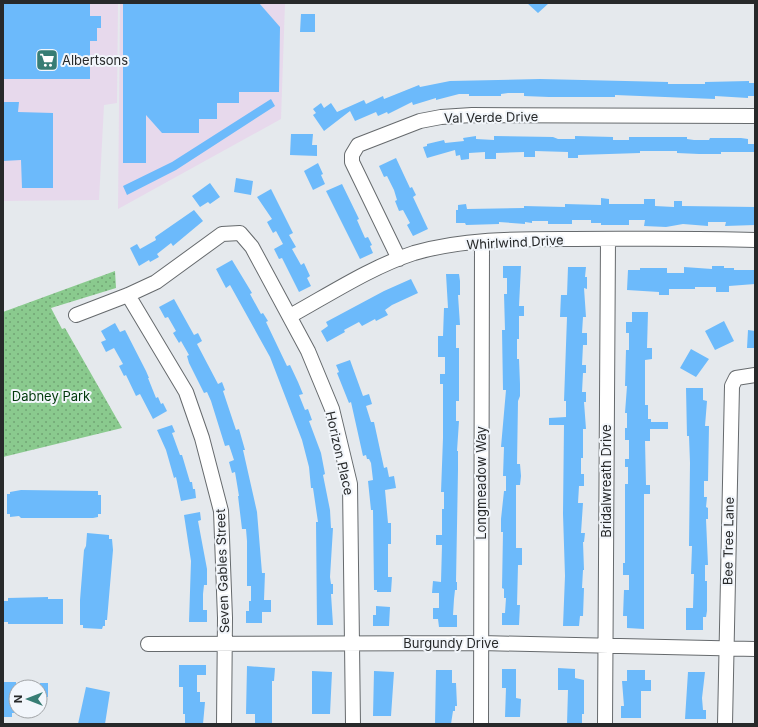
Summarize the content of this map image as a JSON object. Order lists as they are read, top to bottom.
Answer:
{
  "streets": {
    "street": [
      "Val Verde Drive",
      "Whirlwind Drive",
      "Horizon Place",
      "Bridalwreath Drive",
      "Longmeadow Way",
      "Bee Tree Lane",
      "Seven Gables Street",
      "Burgundy Drive"
    ]
  },
  "crossings": [
    ["Val Verde Drive", "Whirlwind Drive"],
    ["Whirlwind Drive", "Horizon Place"],
    ["Whirlwind Drive", "Bridalwreath Drive"],
    ["Whirlwind Drive", "Longmeadow Way"],
    ["Horizon Place", "Seven Gables Street"],
    ["Horizon Place", "Burgundy Drive"],
    ["Bridalwreath Drive", "Burgundy Drive"],
    ["Longmeadow Way", "Burgundy Drive"],
    ["Bee Tree Lane", "Burgundy Drive"],
    ["Seven Gables Street", "Burgundy Drive"]
  ],
  "parks": ["Dabney Park"],
  "places": {
    "supermarket": ["Albertsons"]
  },
  "north": "left"
}
